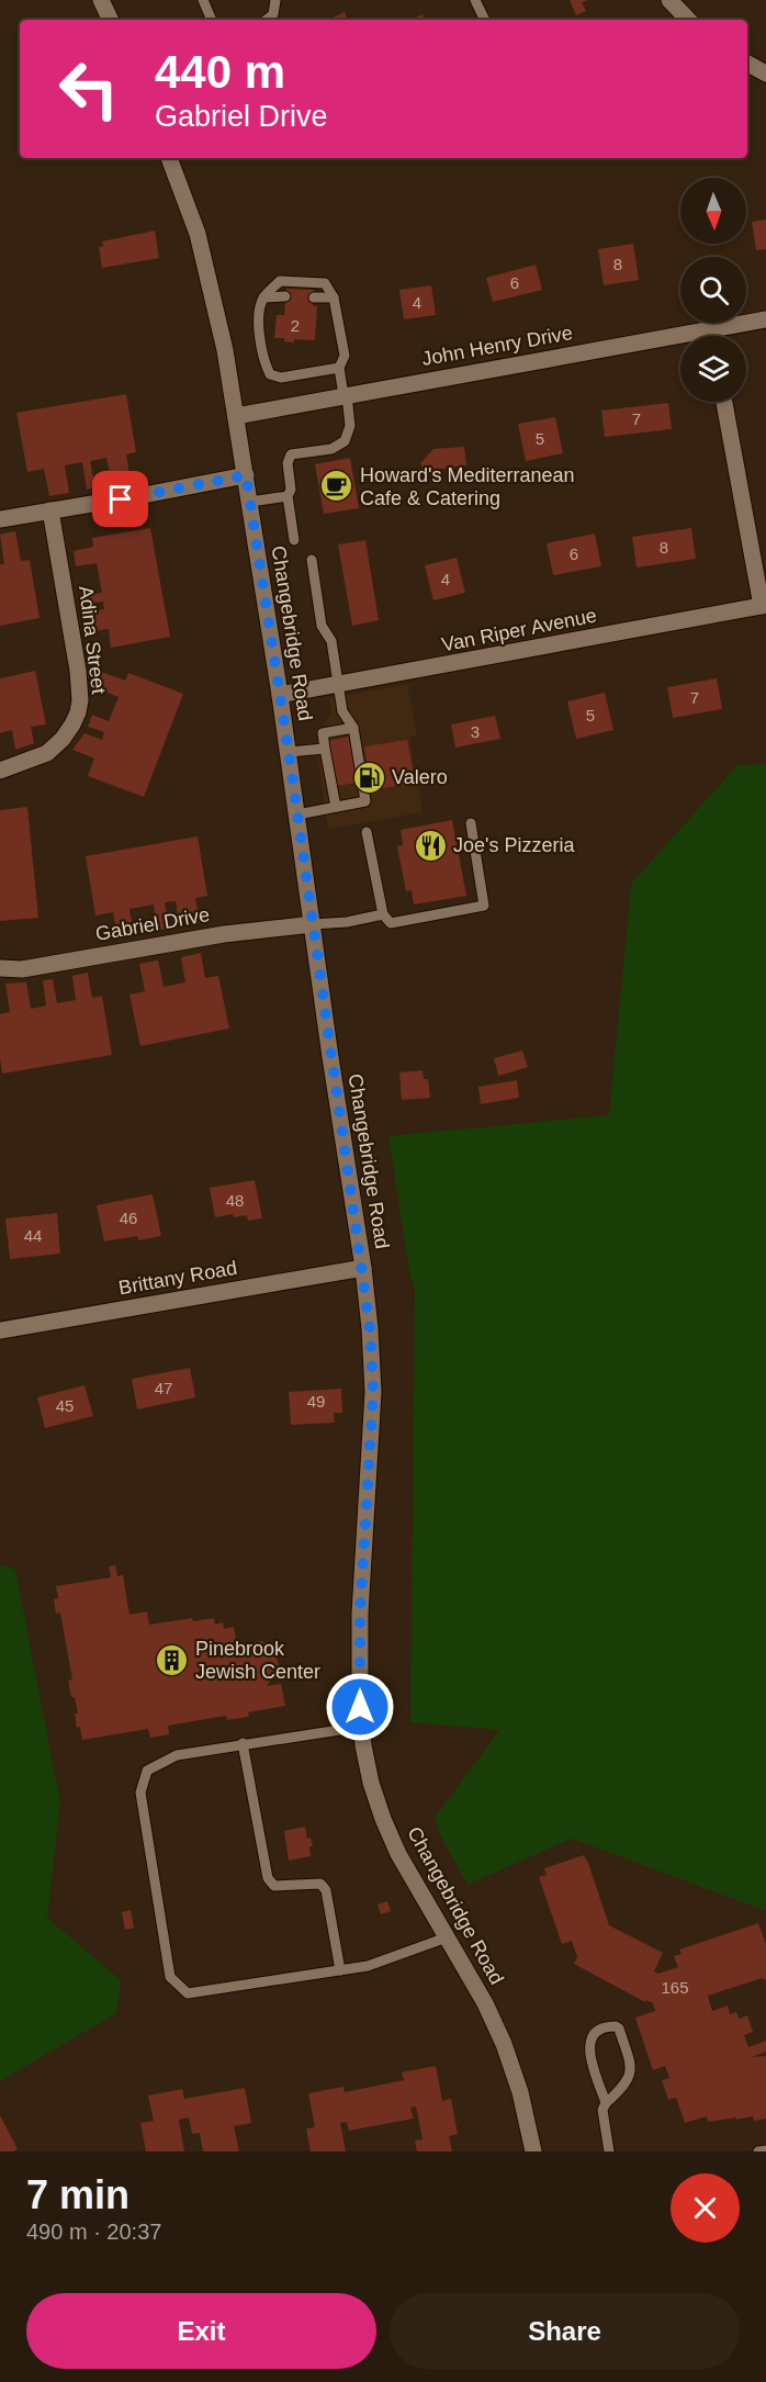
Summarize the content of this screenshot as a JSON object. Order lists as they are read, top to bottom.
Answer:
{
  "streets": {
    "street": [
      "John Henry Drive",
      "Van Riper Avenue",
      "Changebridge Road",
      "Adina Street",
      "Gabriel Drive",
      "Brittany Road"
    ]
  },
  "crossings": [
    ["John Henry Drive", "Changebridge Road"],
    ["Van Riper Avenue", "Changebridge Road"],
    ["Changebridge Road", "Gabriel Drive"],
    ["Changebridge Road", "Brittany Road"]
  ],
  "places": {
    "cafe": ["Howard's Mediterranean Cafe & Catering"],
    "fuel station": ["Valero"],
    "restaurant": ["Joe's Pizzeria"],
    "building": ["Pinebrook Jewish Center"]
  },
  "house_numbers": [
    "8",
    "6",
    "4",
    "2",
    "7",
    "5",
    "8",
    "6",
    "4",
    "7",
    "5",
    "3",
    "48",
    "46",
    "44",
    "47",
    "49",
    "45",
    "165"
  ],
  "north": "bottom",
  "page": {
    "turn": ["440 m", "Gabriel Drive"],
    "heading": ["7 min", "490 m · 20:37"],
    "buttons": ["Exit", "Share"]
  }
}
